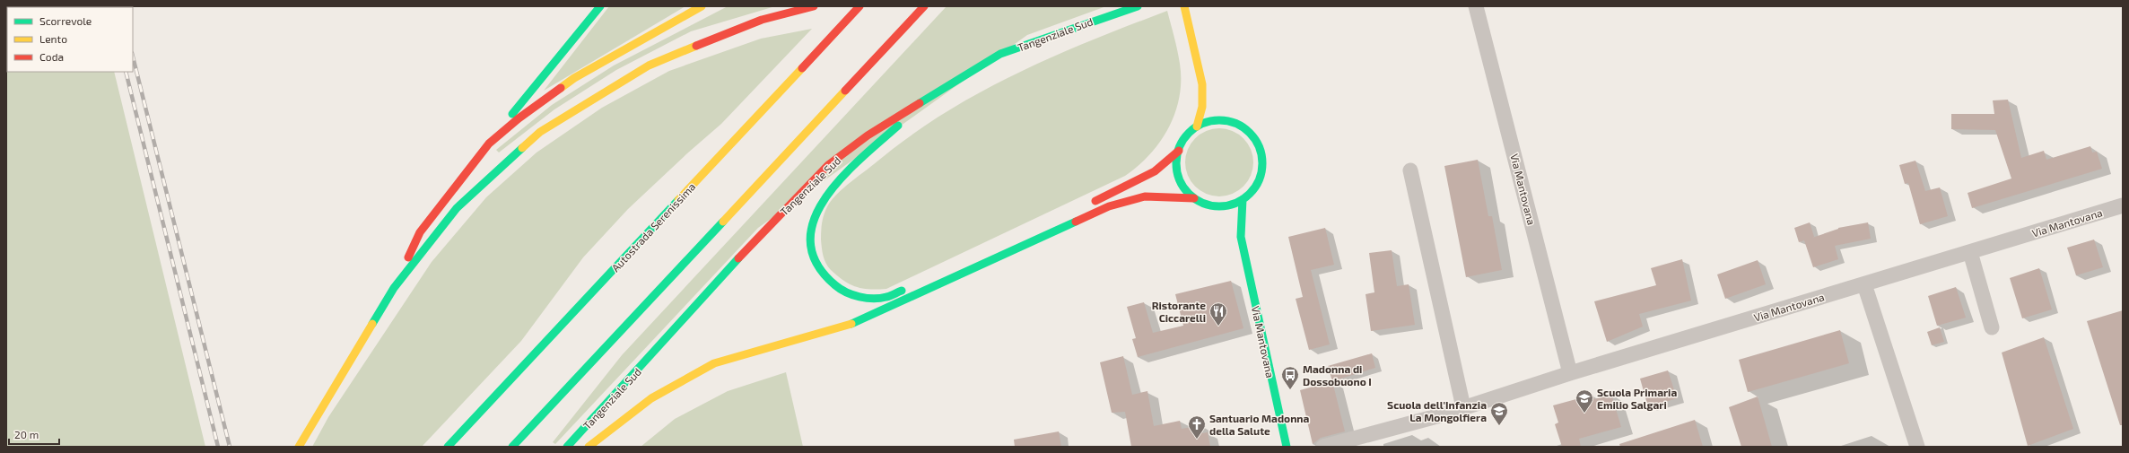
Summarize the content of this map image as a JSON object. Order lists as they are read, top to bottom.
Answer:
{
  "streets": {
    "main road": ["Tangenziale Sud", "Via Mantovana", "Autostrada Serenissima"]
  },
  "places": {
    "restaurant": ["Ristorante Ciccarelli"],
    "bus stop": ["Madonna di Dossobuono I"],
    "school or university": ["Scuola Primaria Emilio Salgari", "Scuola dell'Infanzia La Mongolfiera"],
    "church": ["Santuario Madonna della Salute"]
  },
  "legend": ["Scorrevole", "Lento", "Coda"],
  "scale_bar": "20 m"
}
